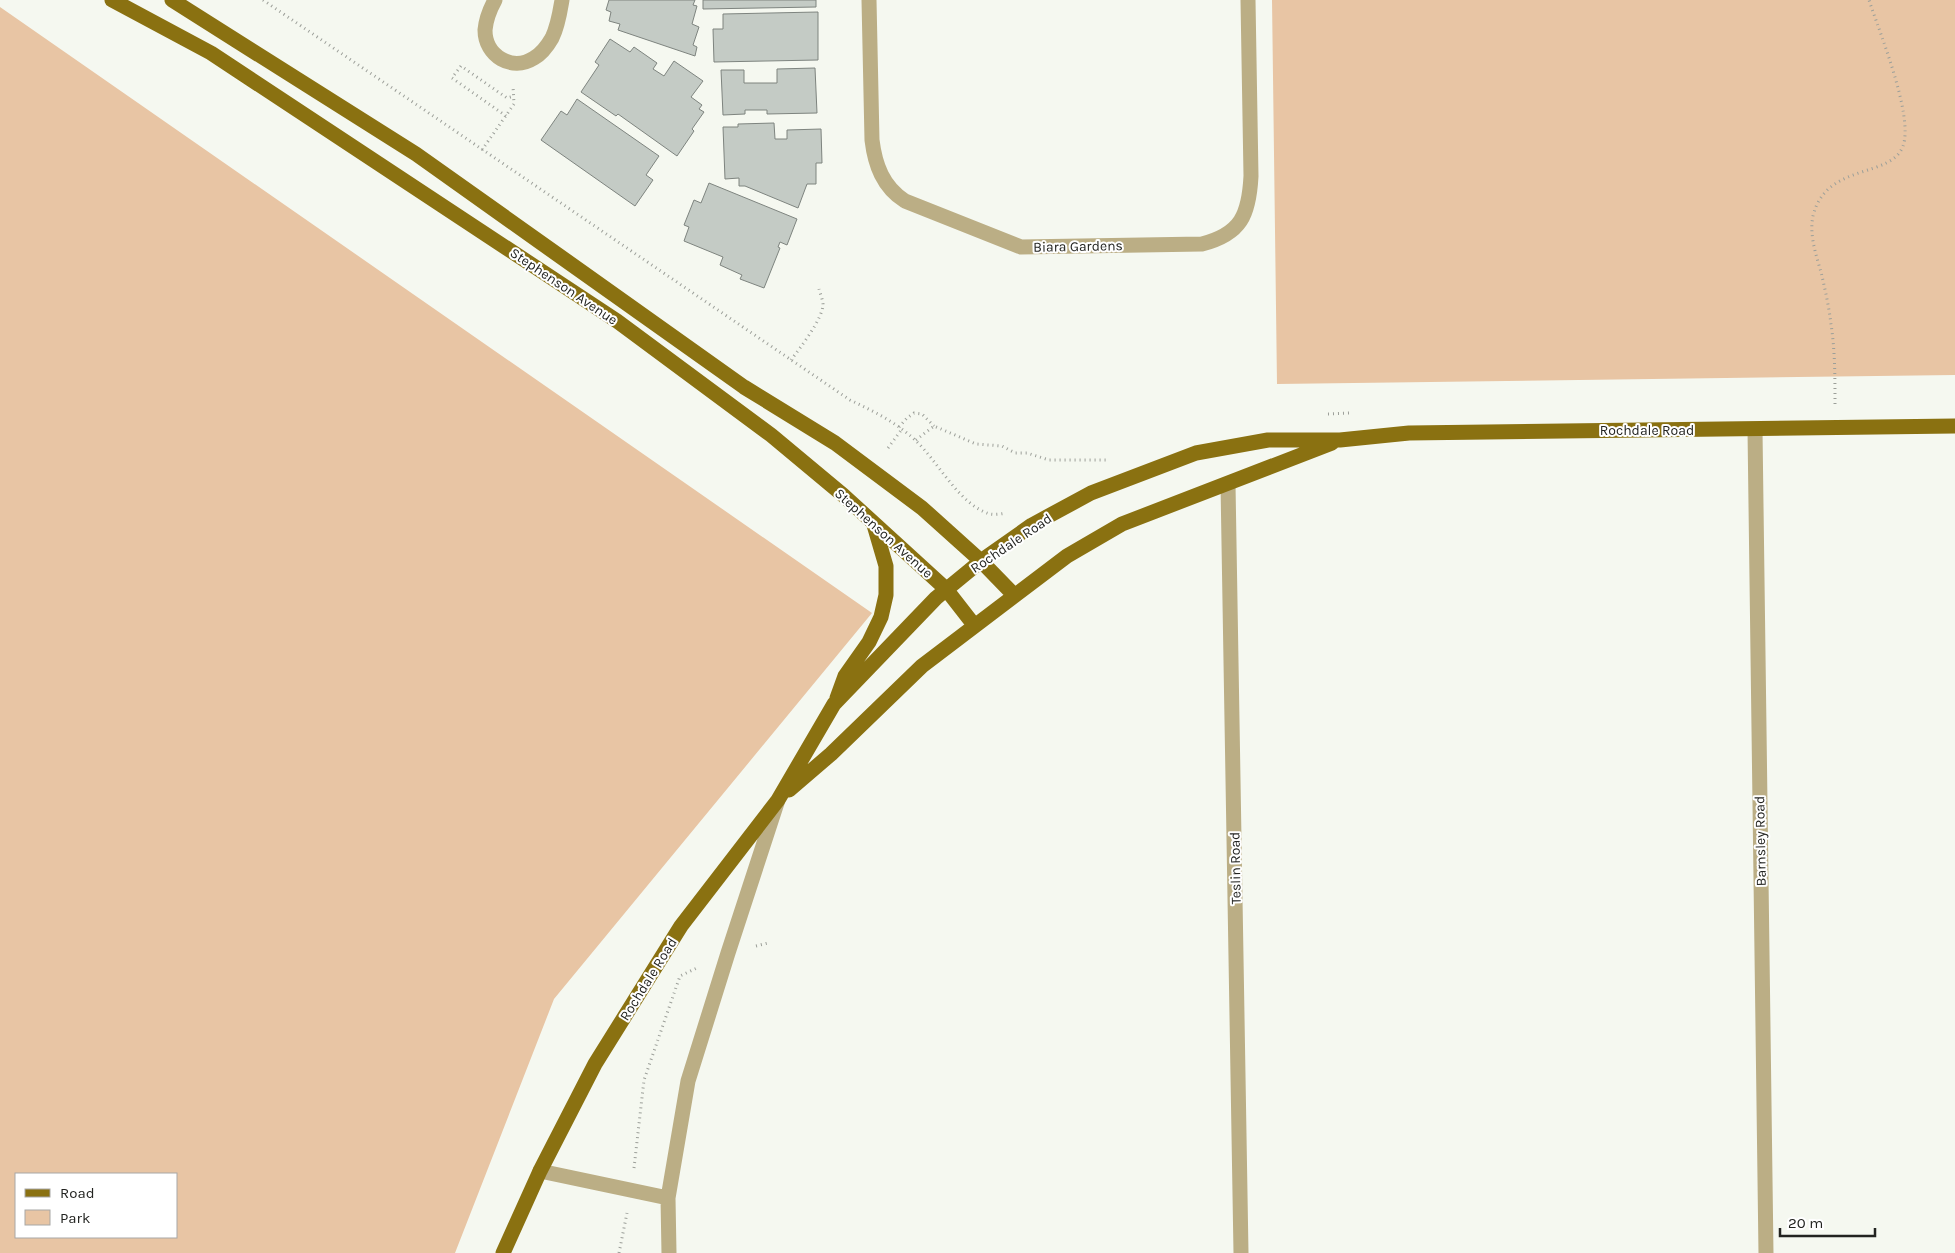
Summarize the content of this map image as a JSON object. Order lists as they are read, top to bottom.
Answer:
{
  "streets": {
    "main road": ["Stephenson Avenue", "Rochdale Road"],
    "street": ["Biara Gardens", "Barnsley Road", "Teslin Road"]
  },
  "crossings": [
    ["Stephenson Avenue", "Rochdale Road"],
    ["Rochdale Road", "Barnsley Road"],
    ["Rochdale Road", "Teslin Road"]
  ],
  "legend": ["Road", "Park"],
  "scale_bar": "20 m"
}
